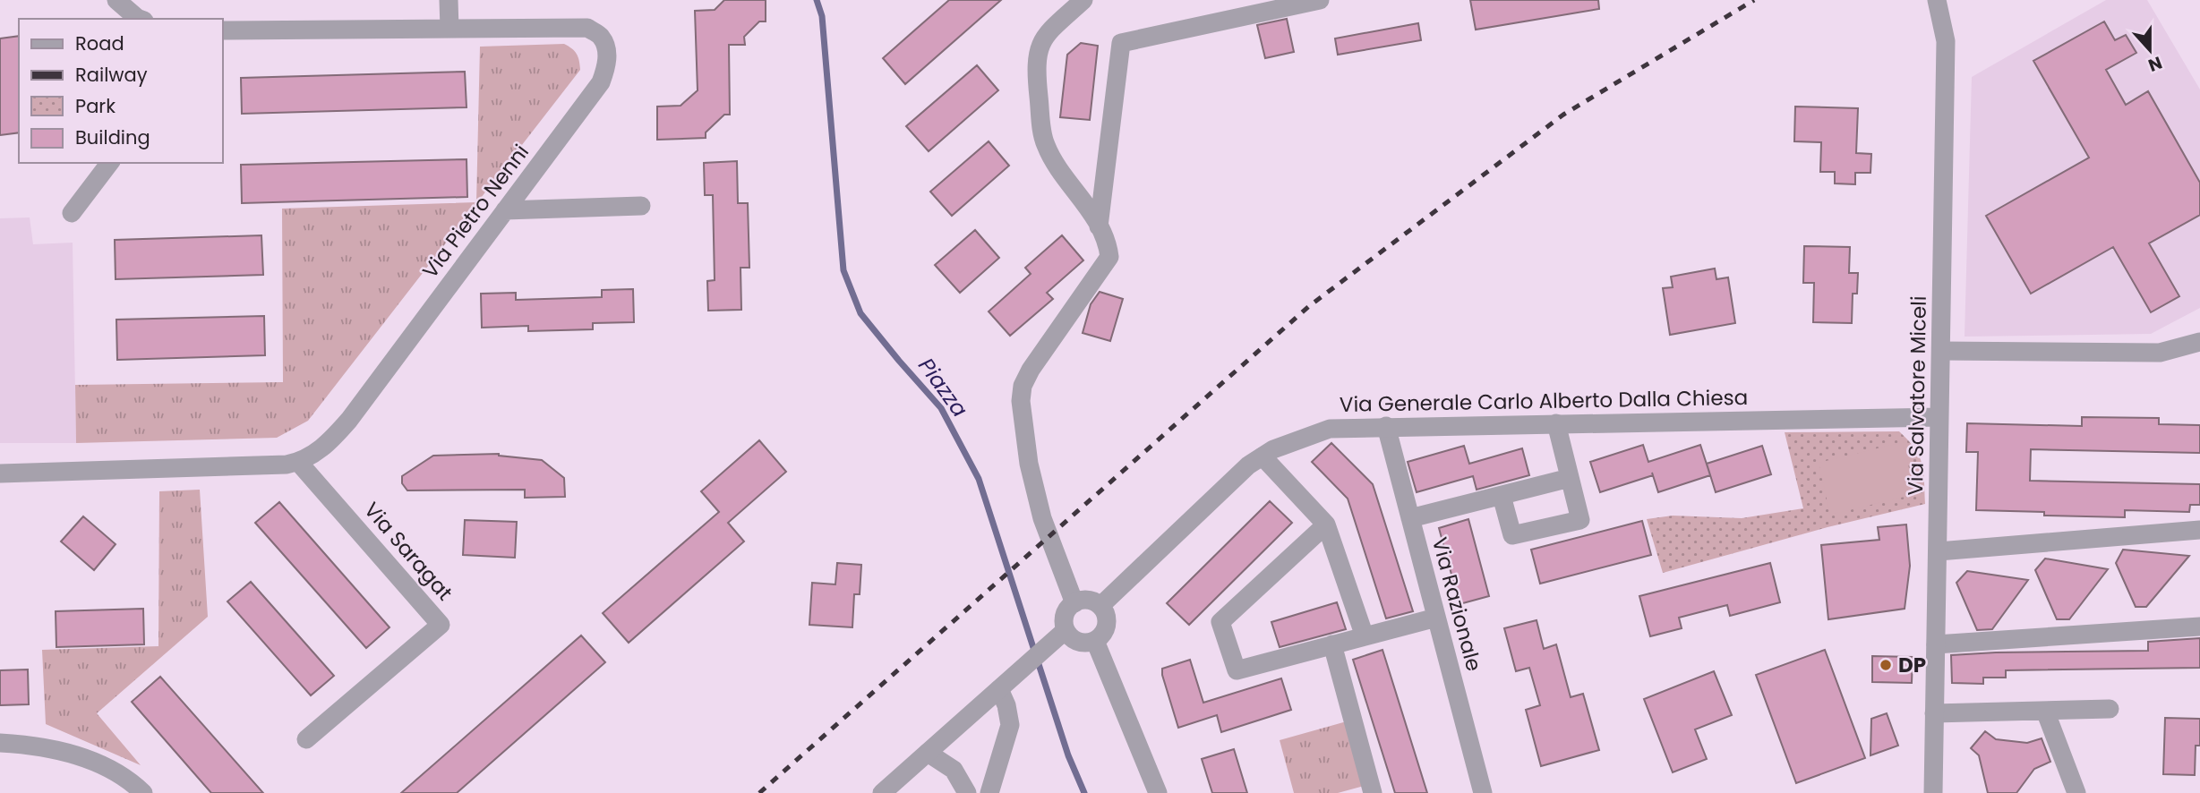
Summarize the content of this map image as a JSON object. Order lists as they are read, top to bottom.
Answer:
{
  "streets": {
    "street": [
      "Via Pietro Nenni",
      "Via Salvatore Miceli",
      "Via Generale Carlo Alberto Dalla Chiesa",
      "Via Saragat",
      "Via Razionale"
    ]
  },
  "crossings": [
    ["Via Pietro Nenni", "Via Saragat"],
    ["Via Salvatore Miceli", "Via Generale Carlo Alberto Dalla Chiesa"],
    ["Via Generale Carlo Alberto Dalla Chiesa", "Via Razionale"]
  ],
  "water": ["Piazza"],
  "places": ["DP"],
  "legend": [
    "Road",
    "Railway",
    "Park",
    "Building"
  ],
  "north": "bottom"
}
